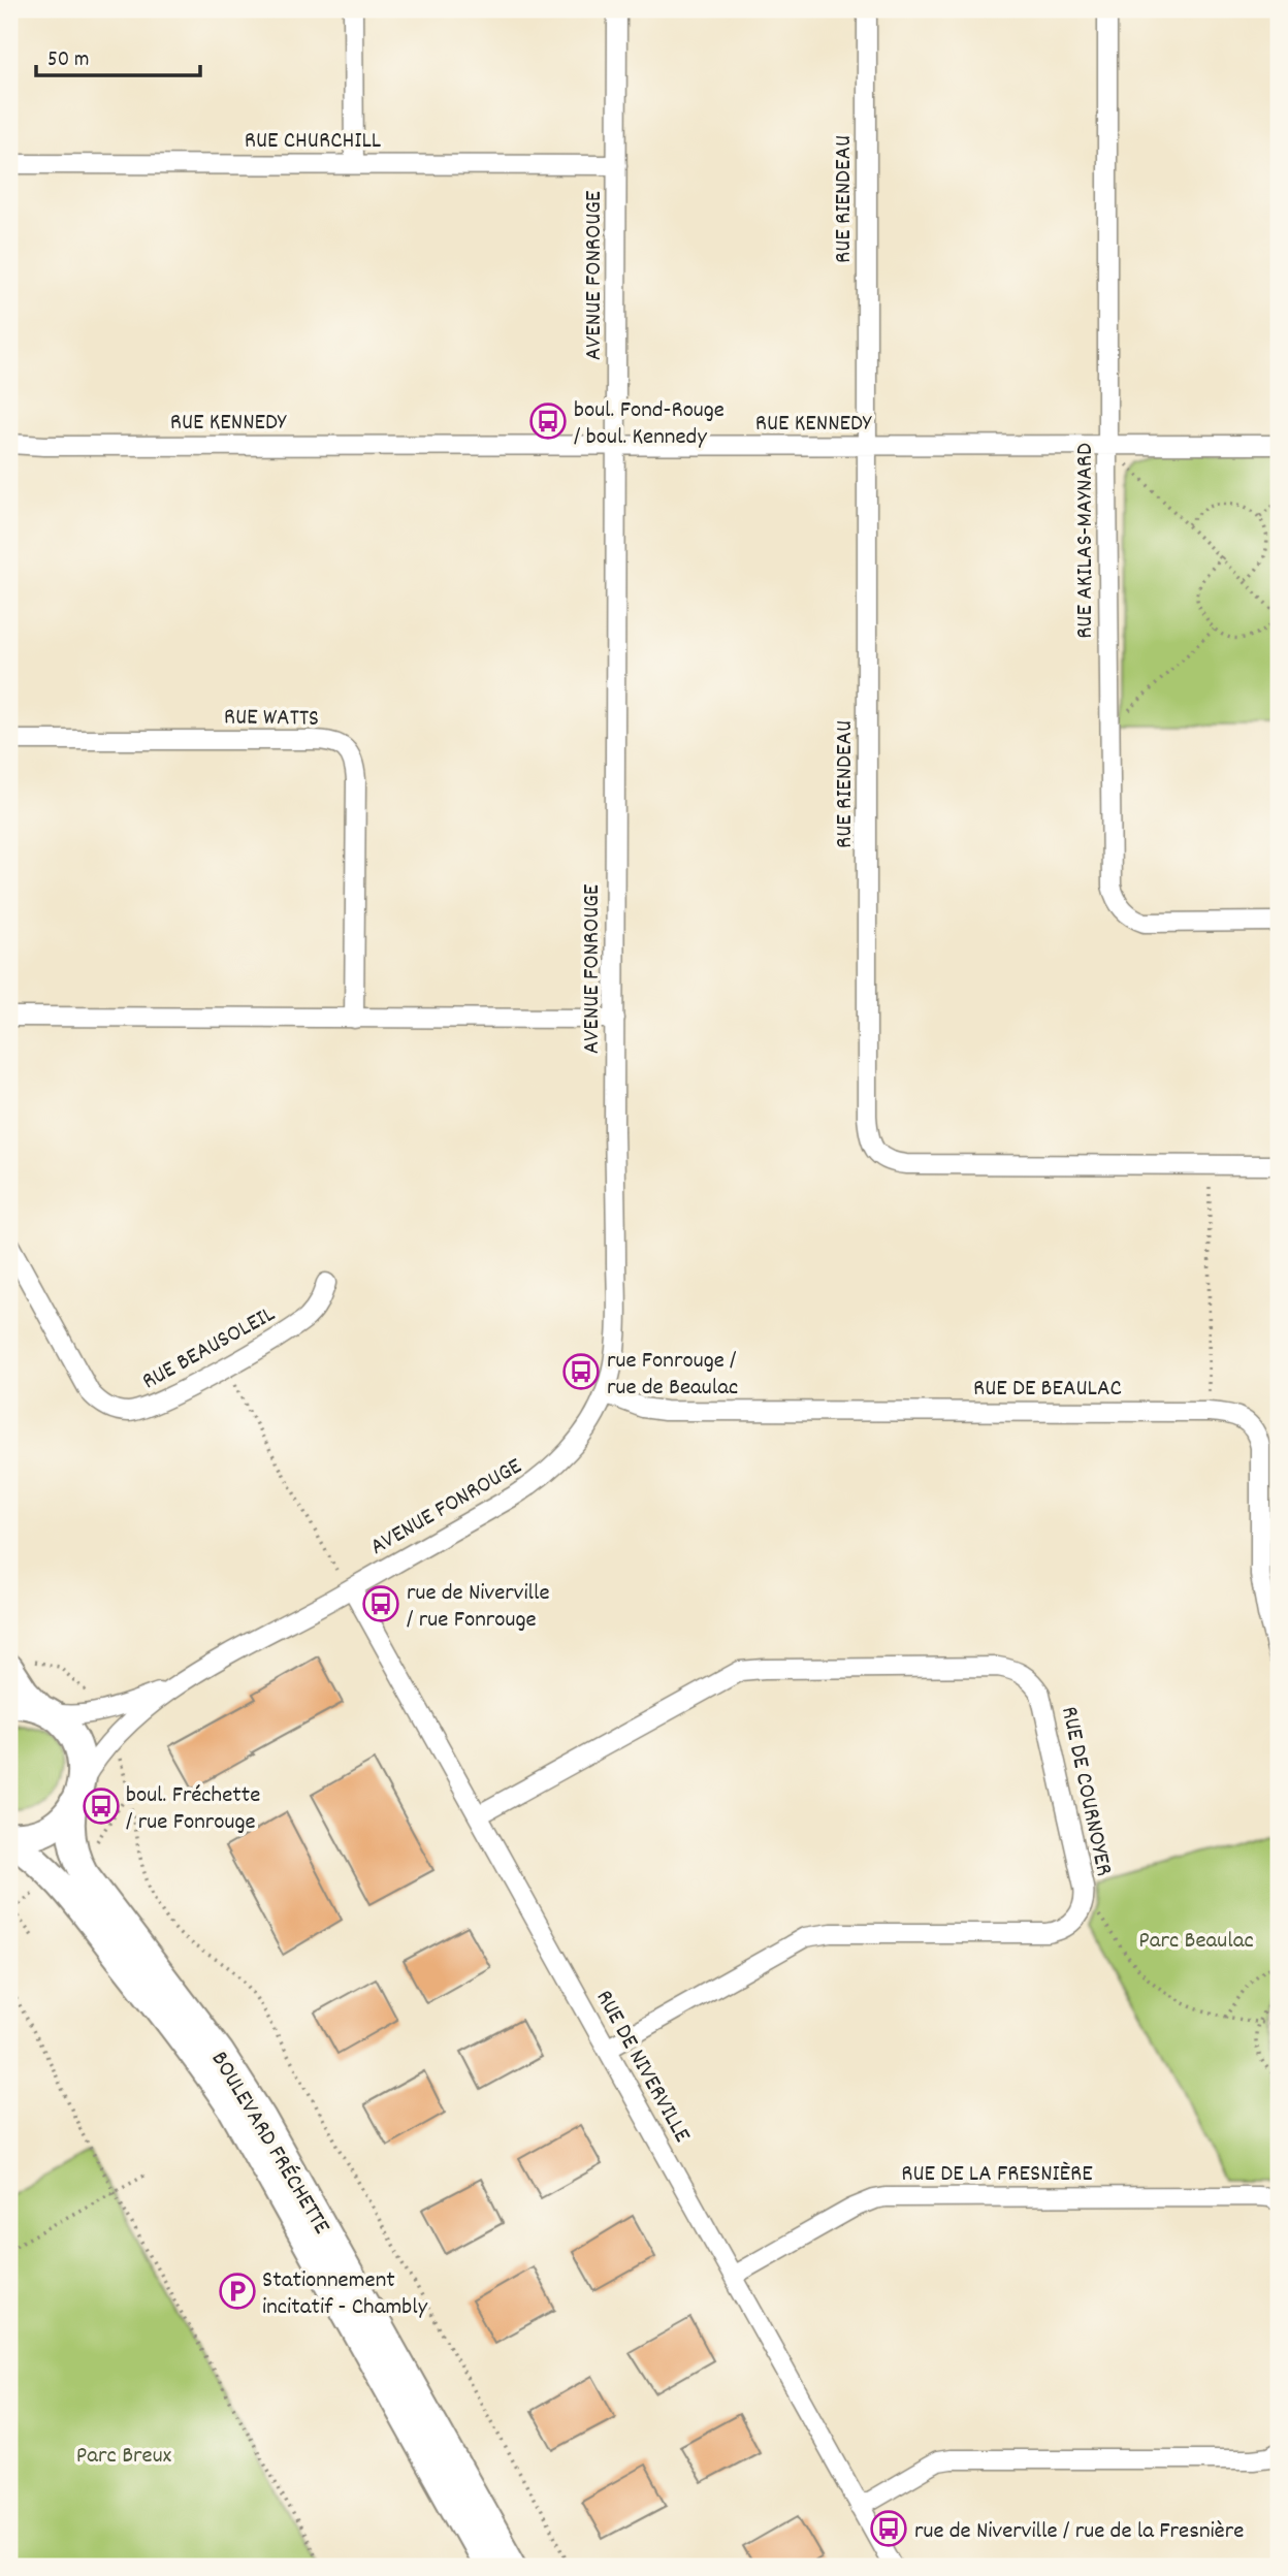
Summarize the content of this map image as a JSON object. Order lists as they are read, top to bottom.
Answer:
{
  "streets": {
    "main road": ["BOULEVARD FRÉCHETTE"],
    "street": [
      "RUE CHURCHILL",
      "RUE RIENDEAU",
      "AVENUE FONROUGE",
      "RUE KENNEDY",
      "RUE AKILAS-MAYNARD",
      "RUE WATTS",
      "RUE BEAUSOLEIL",
      "RUE DE BEAULAC",
      "RUE DE COURNOYER",
      "RUE DE NIVERVILLE",
      "RUE DE LA FRESNIÈRE"
    ]
  },
  "crossings": [
    ["RUE CHURCHILL", "AVENUE FONROUGE"],
    ["RUE RIENDEAU", "RUE KENNEDY"],
    ["AVENUE FONROUGE", "RUE KENNEDY"],
    ["AVENUE FONROUGE", "RUE DE BEAULAC"],
    ["AVENUE FONROUGE", "RUE DE NIVERVILLE"],
    ["RUE KENNEDY", "RUE AKILAS-MAYNARD"],
    ["RUE DE COURNOYER", "RUE DE NIVERVILLE"],
    ["RUE DE NIVERVILLE", "RUE DE LA FRESNIÈRE"]
  ],
  "parks": ["Parc Beaulac", "Parc Breux"],
  "places": {
    "bus stop": [
      "boul. Fond-Rouge / boul. Kennedy",
      "rue Fonrouge / rue de Beaulac",
      "rue de Niverville / rue Fonrouge",
      "boul. Fréchette / rue Fonrouge",
      "rue de Niverville / rue de la Fresnière"
    ],
    "parking": ["Stationnement incitatif - Chambly"]
  },
  "scale_bar": "50 m"
}
